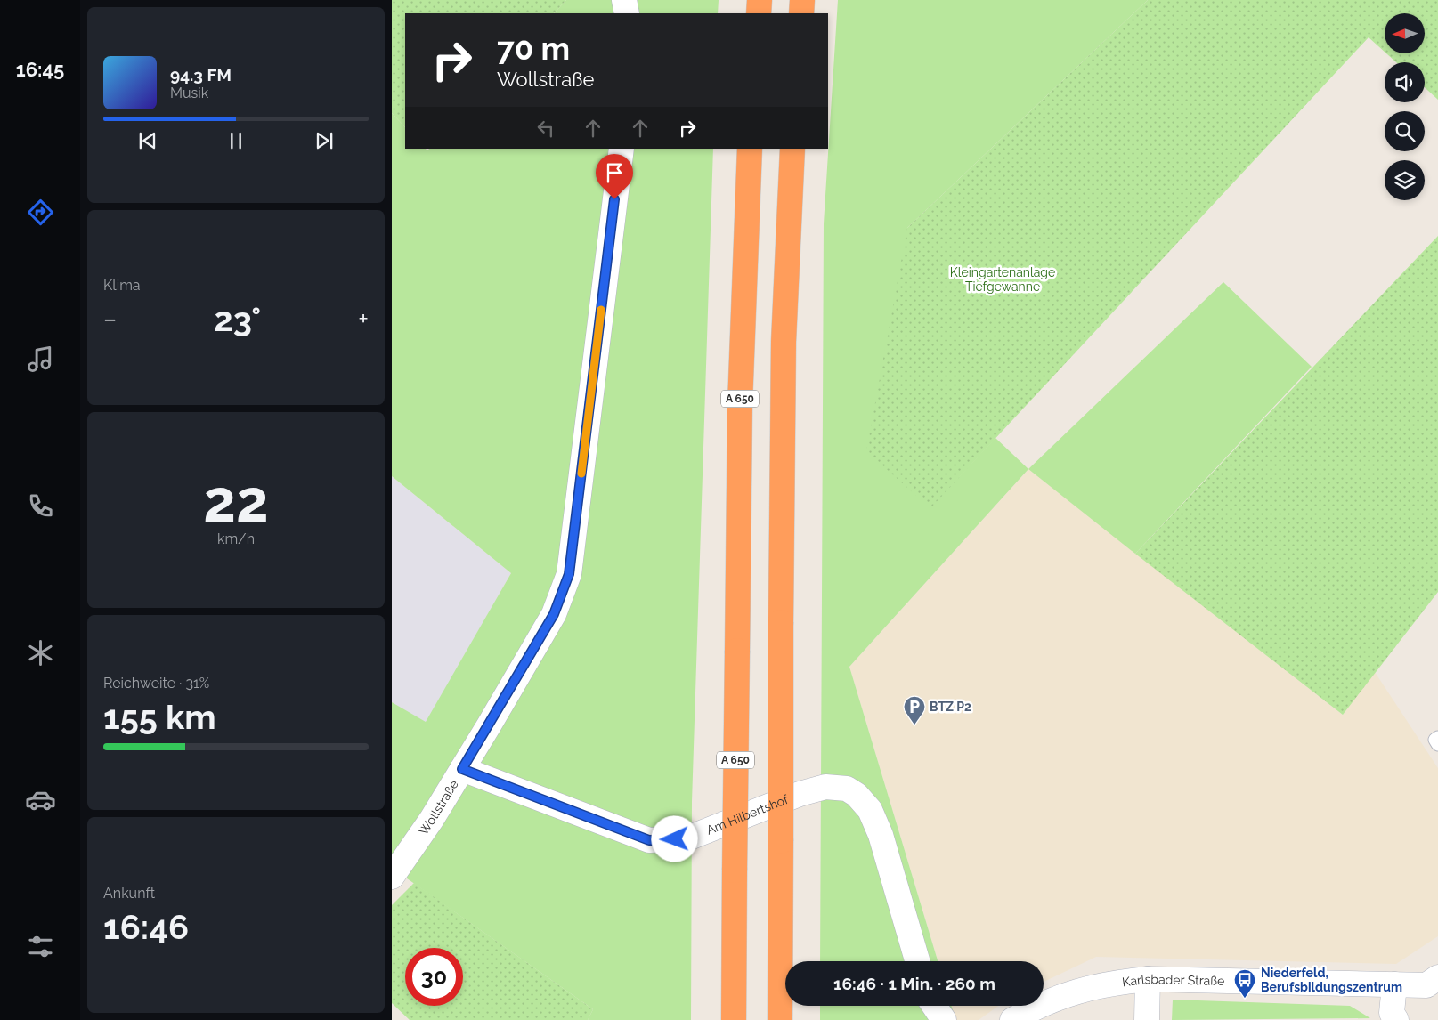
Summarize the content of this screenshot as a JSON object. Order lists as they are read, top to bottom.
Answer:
{
  "streets": {
    "highway": ["A 650"],
    "street": ["Wollstraße", "Am Hilbertshof", "Karlsbader Straße"]
  },
  "crossings": [
    ["Wollstraße", "Am Hilbertshof"]
  ],
  "parks": ["Kleingartenanlage Tiefgewanne"],
  "places": {
    "parking": ["BTZ P2"],
    "bus stop": ["Niederfeld, Berufsbildungszentrum"]
  },
  "north": "left",
  "page": {
    "tabs": "16:45",
    "turn": ["70 m", "Wollstraße"],
    "song": ["94.3 FM", "Musik"],
    "tile": [
      "Klima",
      ["22", "km/h"],
      ["Reichweite · 31%", "155 km"],
      ["Ankunft", "16:46"]
    ],
    "heat": ["−", "23°", "+"],
    "limit": "30",
    "trip": "16:46 · 1 Min. · 260 m"
  }
}
